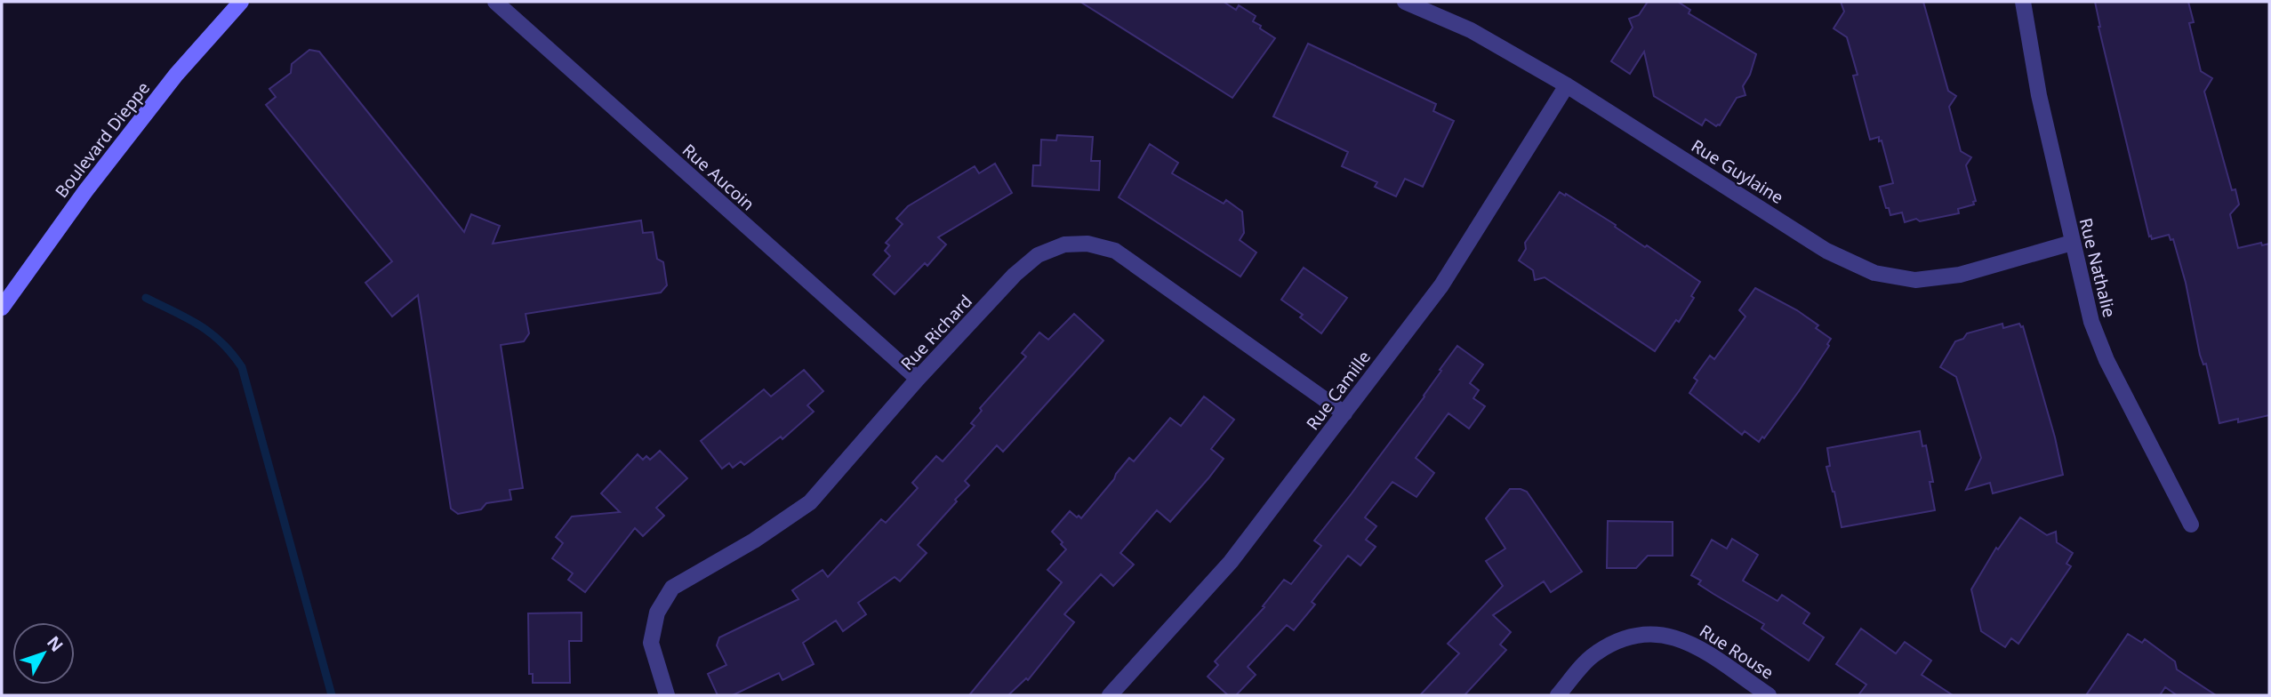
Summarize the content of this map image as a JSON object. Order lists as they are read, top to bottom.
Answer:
{
  "streets": {
    "main road": ["Boulevard Dieppe"],
    "street": [
      "Rue Guylaine",
      "Rue Aucoin",
      "Rue Nathalie",
      "Rue Richard",
      "Rue Camille",
      "Rue Rouse"
    ]
  },
  "crossings": [
    ["Rue Guylaine", "Rue Nathalie"],
    ["Rue Guylaine", "Rue Camille"],
    ["Rue Aucoin", "Rue Richard"],
    ["Rue Richard", "Rue Camille"]
  ],
  "north": "top right"
}
